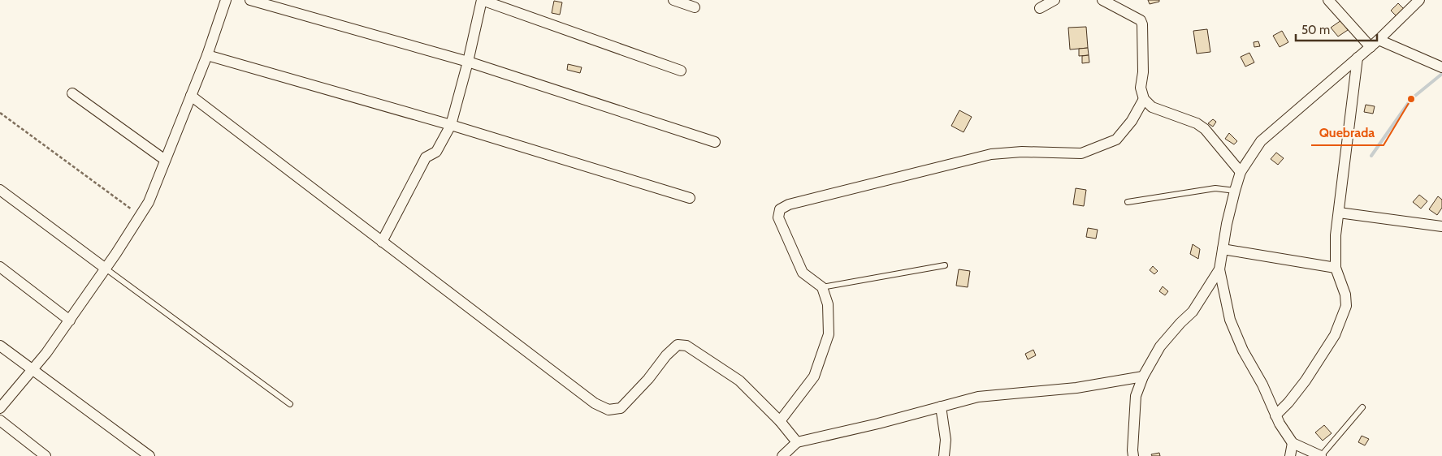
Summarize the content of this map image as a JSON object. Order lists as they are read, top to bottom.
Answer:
{
  "places": ["Quebrada"],
  "scale_bar": "50 m"
}
